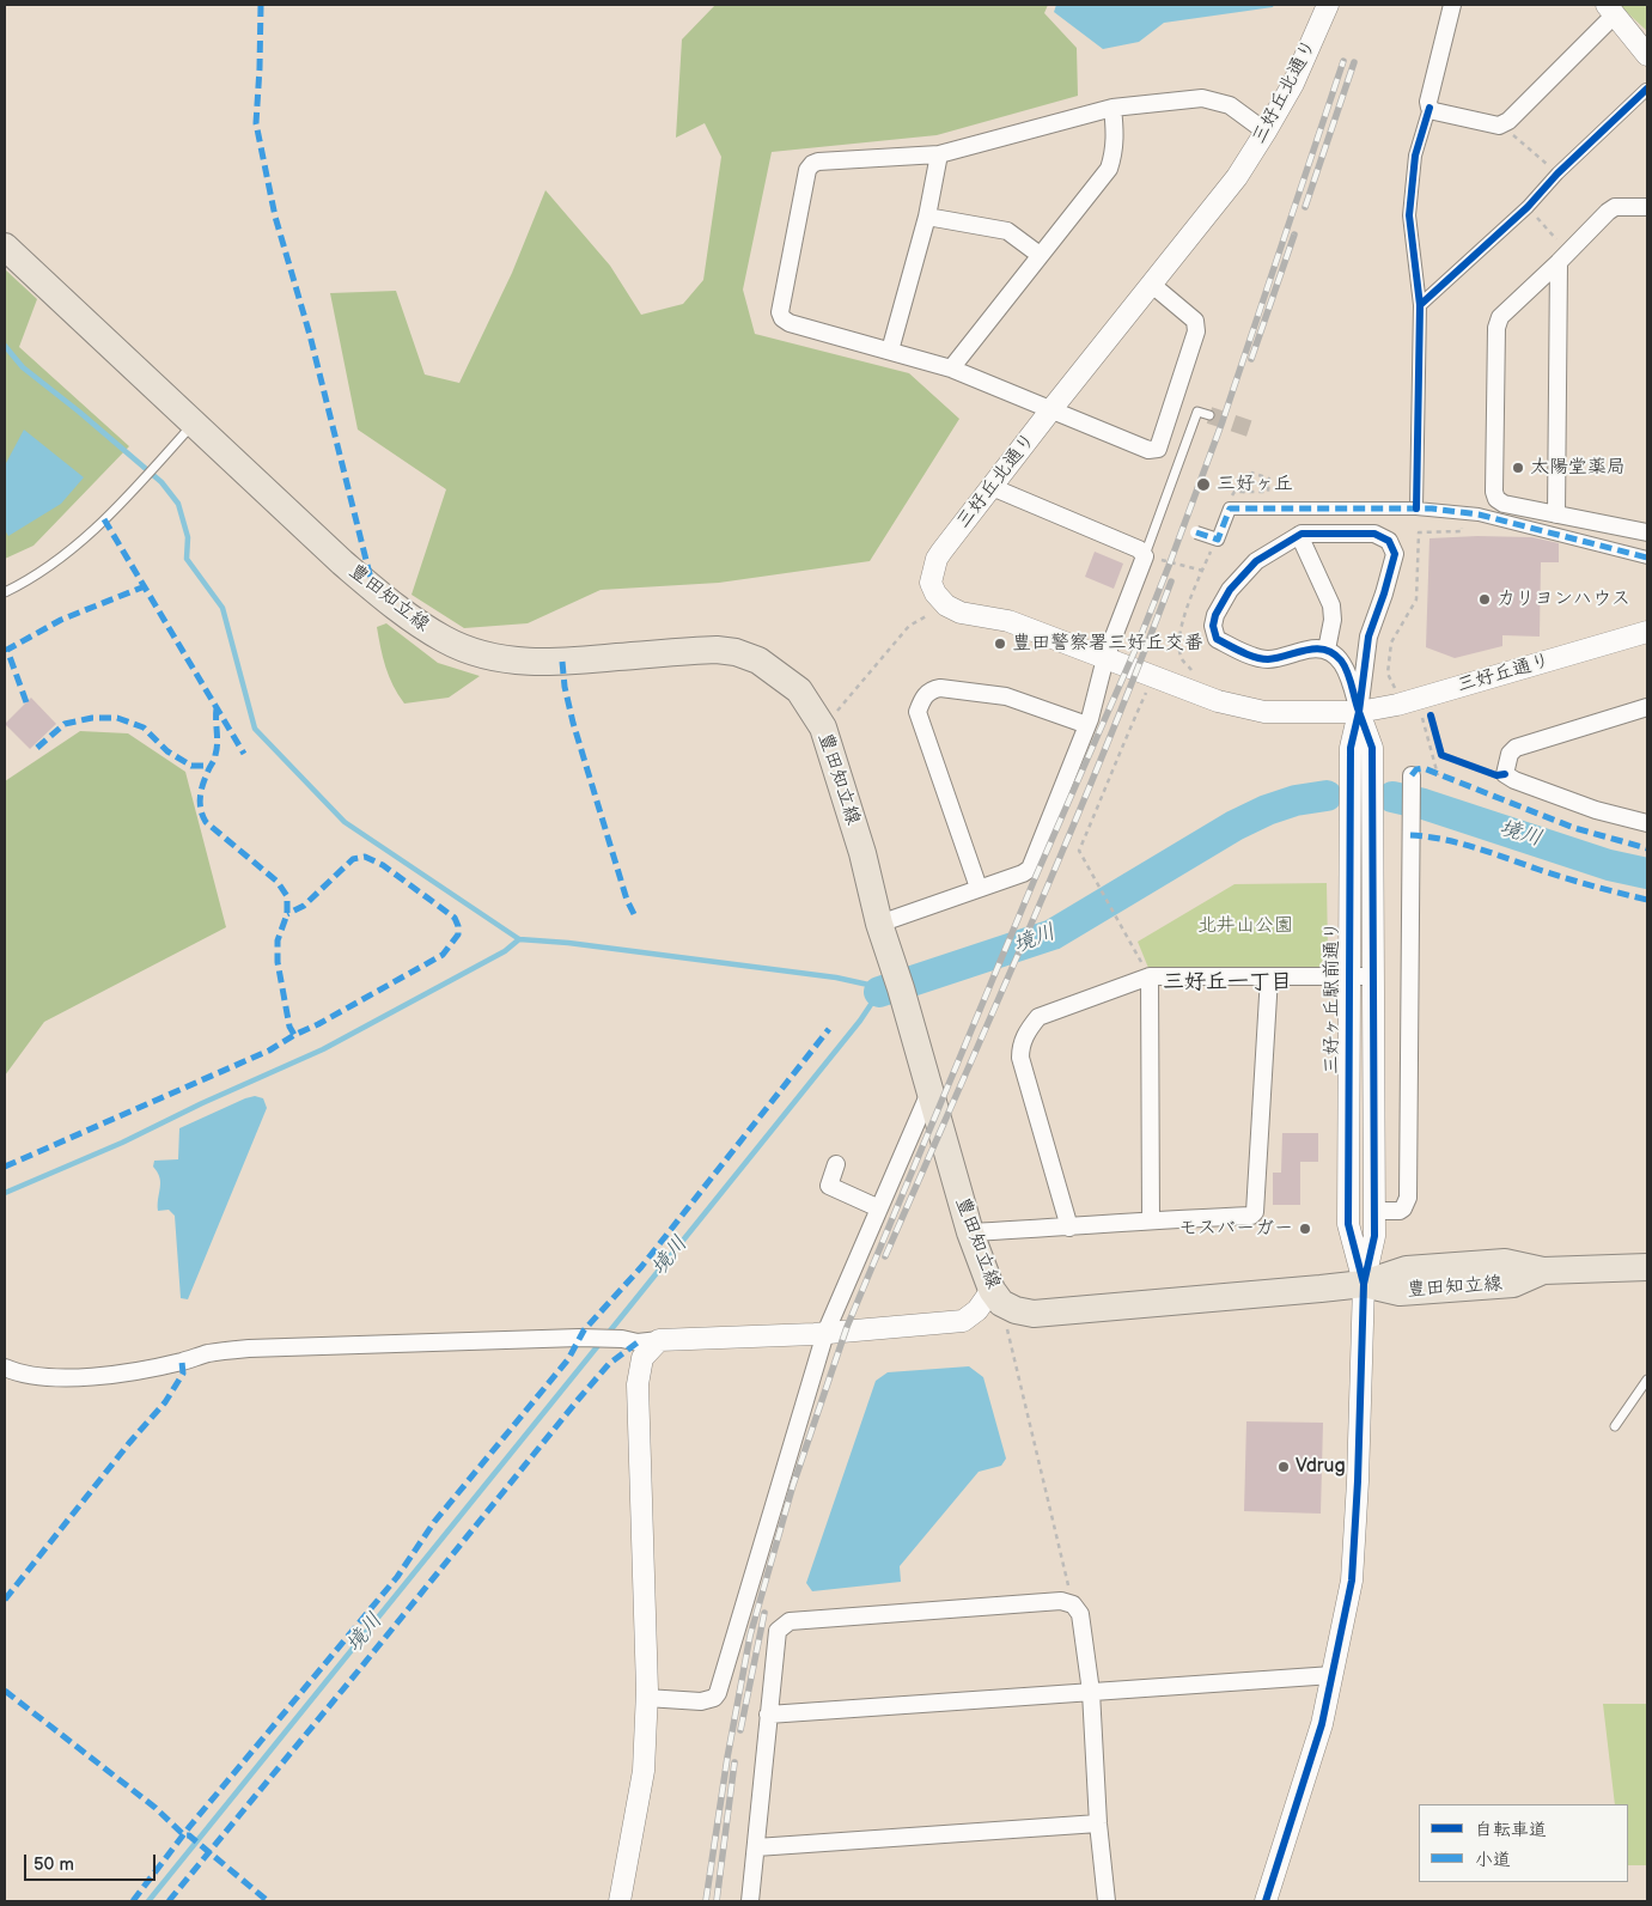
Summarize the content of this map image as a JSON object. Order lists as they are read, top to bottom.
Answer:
{
  "streets": {
    "main road": ["豊田知立線"],
    "street": ["三好丘北通り", "三好丘通り", "三好ヶ丘駅前通り"]
  },
  "crossings": [
    ["豊田知立線", "三好ヶ丘駅前通り"],
    ["三好丘通り", "三好ヶ丘駅前通り"]
  ],
  "districts": ["三好丘一丁目"],
  "water": ["境川"],
  "parks": ["北井山公園"],
  "places": [
    "太陽堂薬局",
    "三好ヶ丘",
    "カリヨンハウス",
    "豊田警察署三好丘交番",
    "モスバーガー",
    "Vdrug"
  ],
  "legend": ["自転車道", "小道"],
  "scale_bar": "50 m"
}
